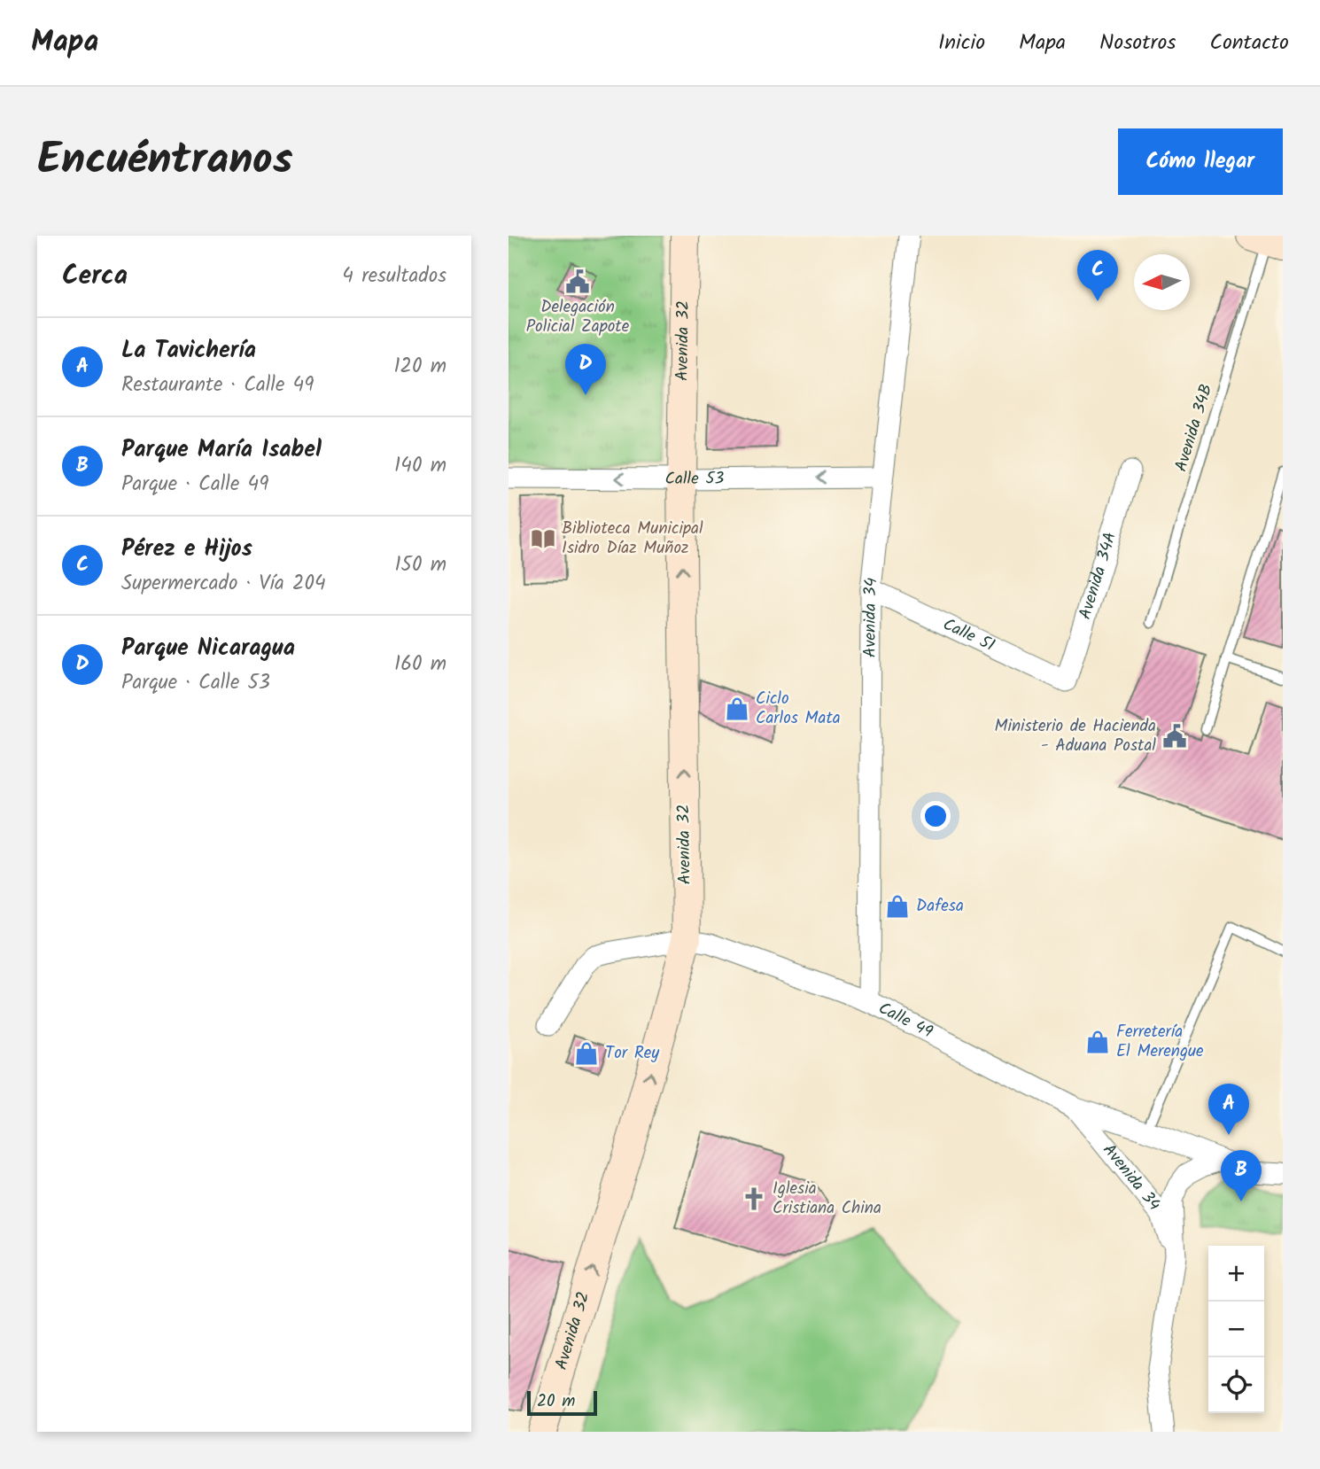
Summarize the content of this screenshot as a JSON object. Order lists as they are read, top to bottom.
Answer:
{
  "streets": {
    "main road": ["Avenida 32"],
    "street": [
      "Calle 53",
      "Avenida 34A",
      "Avenida 34",
      "Calle 51",
      "Calle 49"
    ],
    "lane": ["Avenida 34B"]
  },
  "crossings": [
    ["Avenida 32", "Calle 53"],
    ["Avenida 32", "Calle 49"],
    ["Calle 53", "Avenida 34"],
    ["Avenida 34A", "Calle 51"],
    ["Avenida 34", "Calle 51"],
    ["Avenida 34", "Calle 49"]
  ],
  "one_way": ["Avenida 32", "Calle 53"],
  "places": {
    "public building": ["Delegación Policial Zapote", "Ministerio de Hacienda - Aduana Postal"],
    "library": ["Biblioteca Municipal Isidro Díaz Muñoz"],
    "shop": [
      "Ciclo Carlos Mata",
      "Dafesa",
      "Ferretería El Merengue",
      "Tor Rey"
    ],
    "church": ["Iglesia Cristiana China"]
  },
  "scale_bar": "20 m",
  "north": "left",
  "page": {
    "header": "Mapa",
    "nav": [
      "Inicio",
      "Mapa",
      "Nosotros",
      "Contacto"
    ],
    "title": "Encuéntranos",
    "buttons": "Cómo llegar",
    "heading": ["Cerca", "4 resultados"],
    "pins": [
      "C",
      "D",
      "A",
      "B"
    ],
    "list": [
      {
        "mark": "A",
        "name": "La Tavichería",
        "note": "Restaurante · Calle 49",
        "value": "120 m"
      },
      {
        "mark": "B",
        "name": "Parque María Isabel",
        "note": "Parque · Calle 49",
        "value": "140 m"
      },
      {
        "mark": "C",
        "name": "Pérez e Hijos",
        "note": "Supermercado · Vía 204",
        "value": "150 m"
      },
      {
        "mark": "D",
        "name": "Parque Nicaragua",
        "note": "Parque · Calle 53",
        "value": "160 m"
      }
    ],
    "map_buttons": ["+", "−"],
    "scale": "20 m"
  }
}
